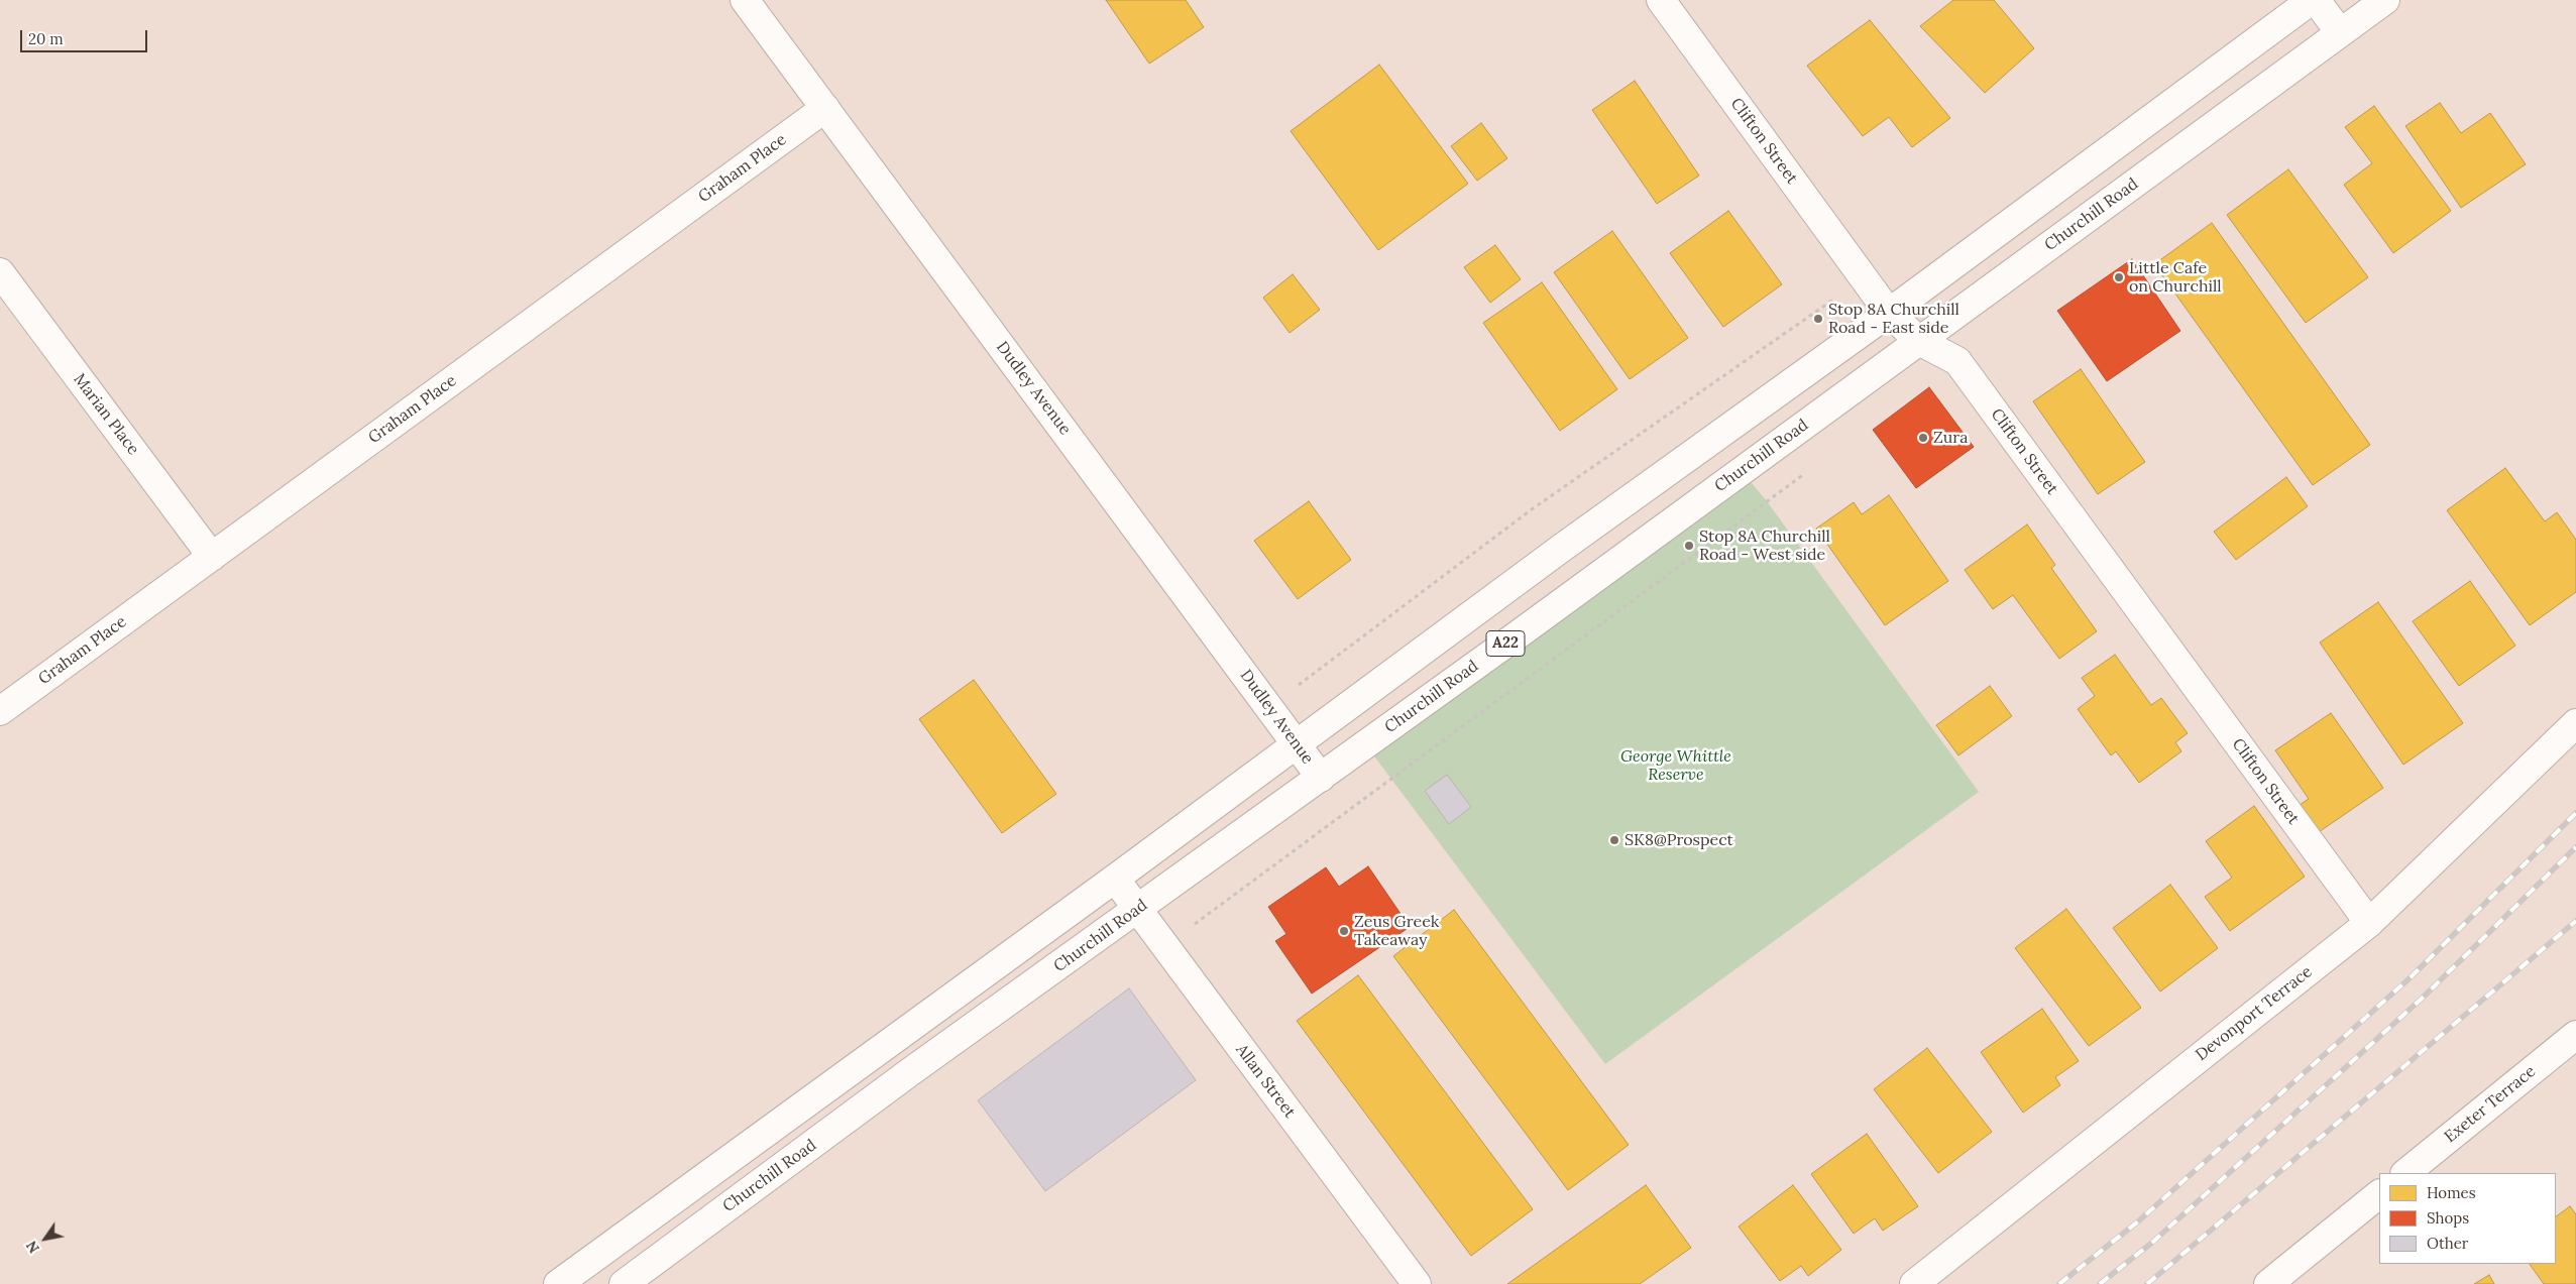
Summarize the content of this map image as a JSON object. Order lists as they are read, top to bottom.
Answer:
{
  "streets": {
    "street": [
      "Clifton Street",
      "Graham Place",
      "Churchill Road",
      "Dudley Avenue",
      "Marian Place",
      "A22",
      "Devonport Terrace",
      "Allan Street",
      "Exeter Terrace"
    ]
  },
  "crossings": [
    ["Clifton Street", "Churchill Road"],
    ["Clifton Street", "A22"],
    ["Clifton Street", "Devonport Terrace"],
    ["Graham Place", "Dudley Avenue"],
    ["Graham Place", "Marian Place"],
    ["Churchill Road", "Dudley Avenue"],
    ["Churchill Road", "Allan Street"],
    ["Dudley Avenue", "A22"],
    ["A22", "Allan Street"]
  ],
  "parks": ["George Whittle Reserve"],
  "places": [
    "Little Cafe on Churchill",
    "Stop 8A Churchill Road - East side",
    "Zura",
    "Stop 8A Churchill Road - West side",
    "SK8@Prospect",
    "Zeus Greek Takeaway"
  ],
  "legend": ["Homes", "Shops", "Other"],
  "scale_bar": "20 m",
  "north": "bottom left"
}
